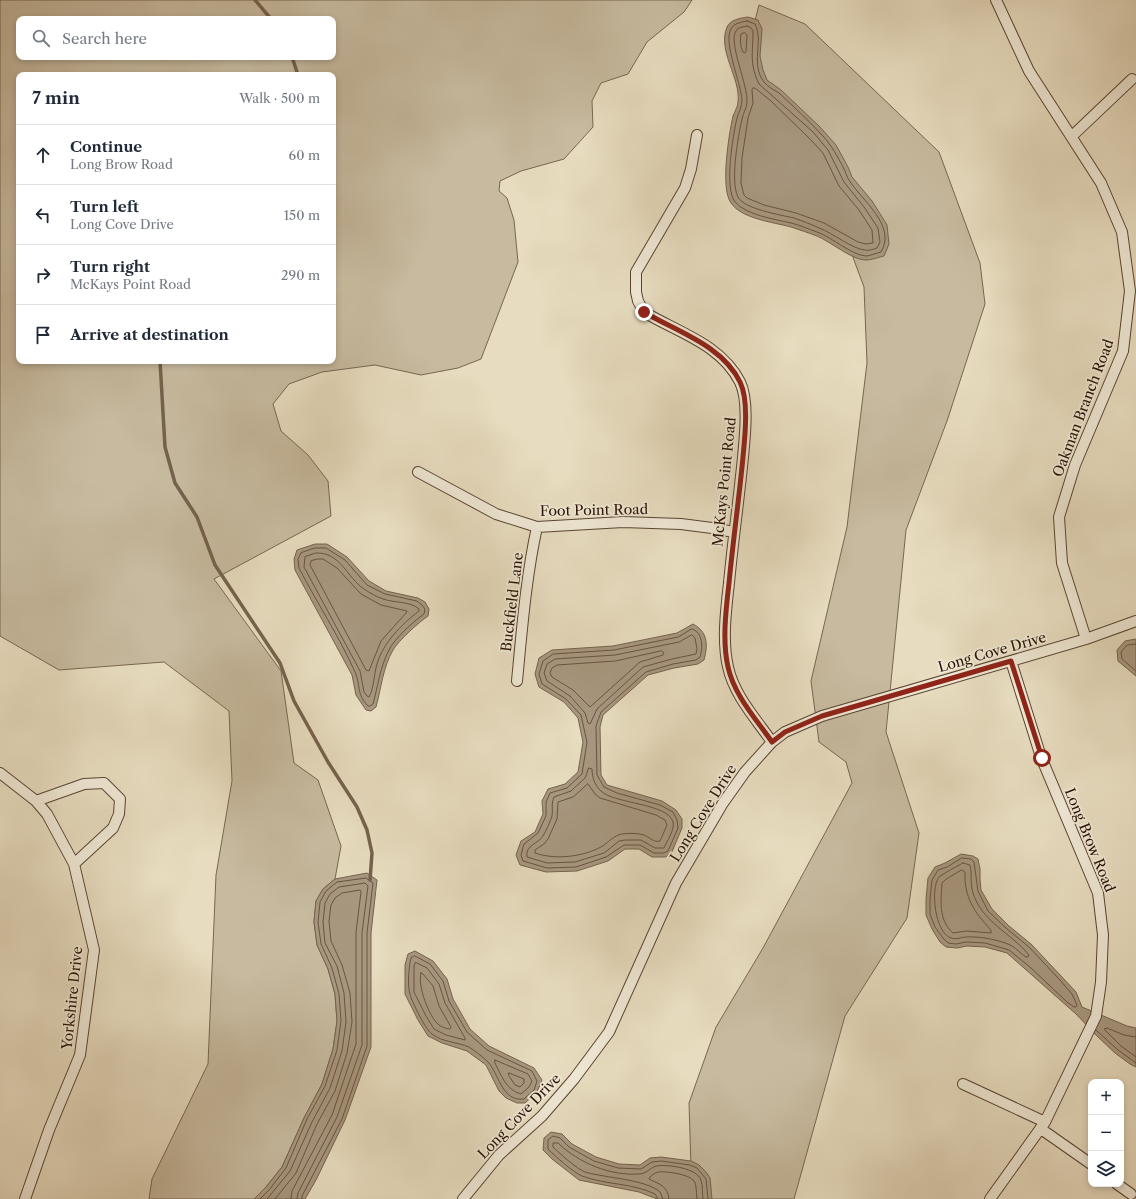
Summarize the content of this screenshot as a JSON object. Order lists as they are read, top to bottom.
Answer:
{
  "streets": {
    "street": [
      "Oakman Branch Road",
      "McKays Point Road",
      "Foot Point Road",
      "Buckfield Lane",
      "Long Cove Drive",
      "Long Brow Road",
      "Yorkshire Drive"
    ]
  },
  "crossings": [
    ["Oakman Branch Road", "Long Cove Drive"],
    ["McKays Point Road", "Foot Point Road"],
    ["McKays Point Road", "Long Cove Drive"],
    ["Foot Point Road", "Buckfield Lane"],
    ["Long Cove Drive", "Long Brow Road"]
  ],
  "page": {
    "search": "Search here",
    "heading": ["7 min", "Walk · 500 m"],
    "list": [
      ["Continue", "Long Brow Road", "60 m"],
      ["Turn left", "Long Cove Drive", "150 m"],
      ["Turn right", "McKays Point Road", "290 m"],
      "Arrive at destination"
    ],
    "map_buttons": ["+", "−"]
  }
}
